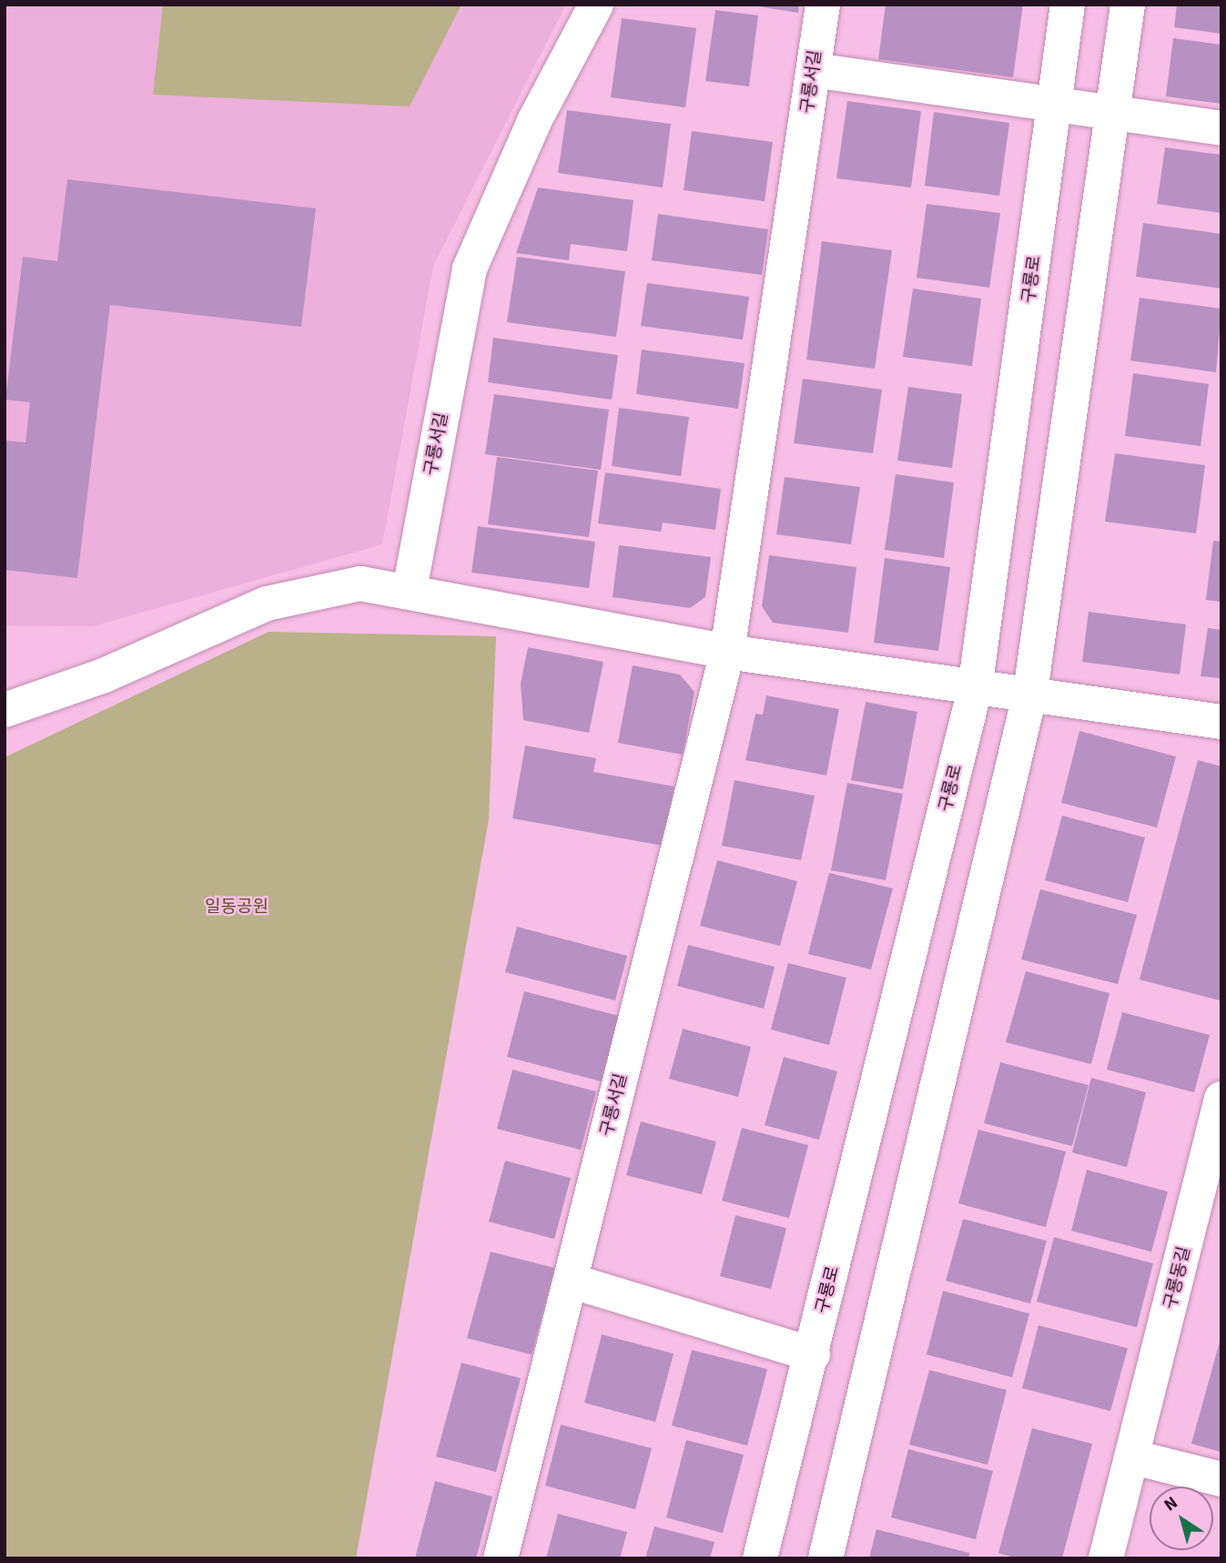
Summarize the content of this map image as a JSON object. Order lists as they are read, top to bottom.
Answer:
{
  "streets": {
    "street": ["구룡서길", "구룡로", "구룡동길"]
  },
  "parks": ["일동공원"],
  "north": "top left"
}
